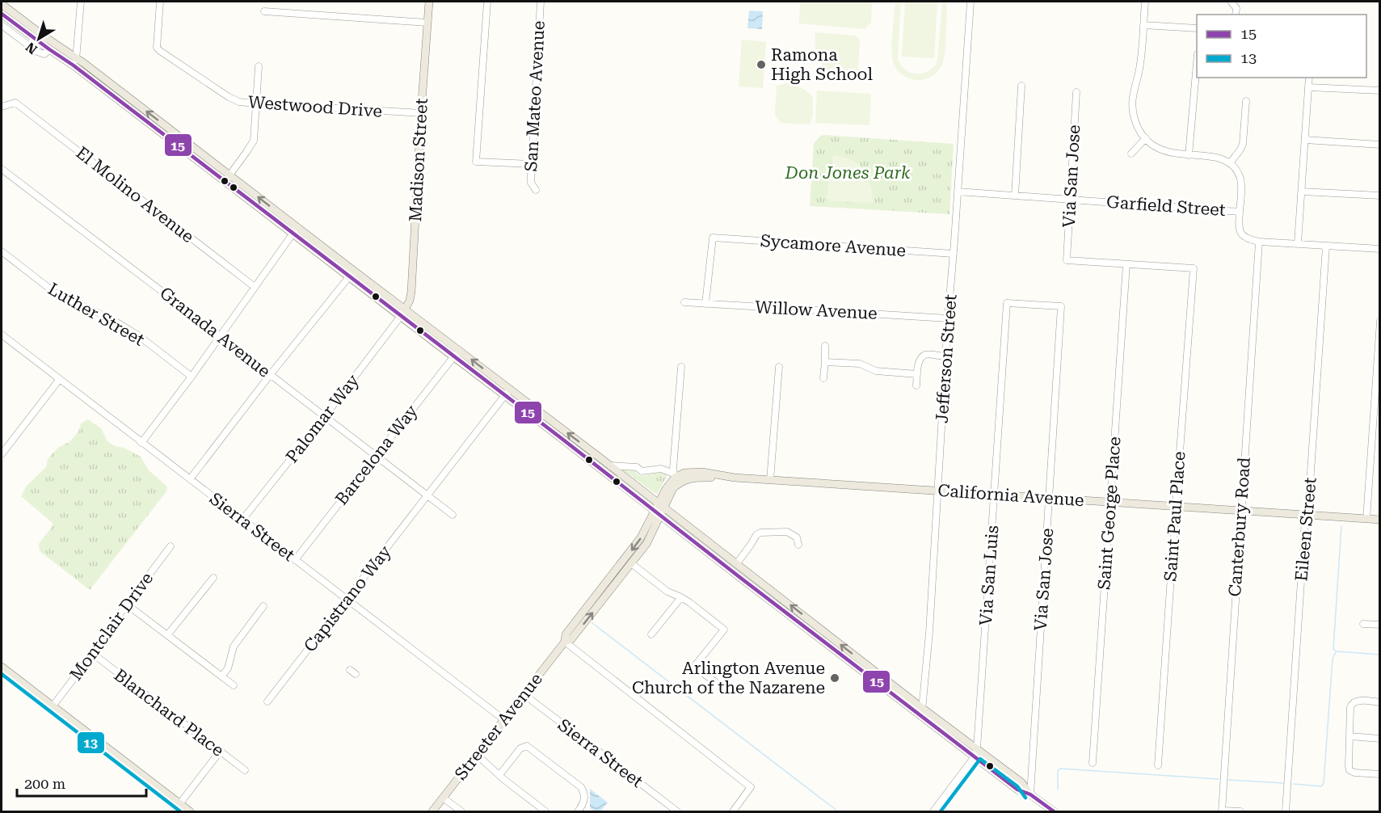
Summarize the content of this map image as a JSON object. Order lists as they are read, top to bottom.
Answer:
{
  "streets": {
    "main road": ["Madison Street", "California Avenue", "Streeter Avenue"],
    "street": [
      "San Mateo Avenue",
      "Westwood Drive",
      "Via San Jose",
      "El Molino Avenue",
      "Garfield Street",
      "Sycamore Avenue",
      "Willow Avenue",
      "Luther Street",
      "Granada Avenue",
      "Jefferson Street",
      "Palomar Way",
      "Barcelona Way",
      "Saint George Place",
      "Saint Paul Place",
      "Sierra Street",
      "Canterbury Road",
      "Eileen Street",
      "Via San Luis",
      "Capistrano Way",
      "Montclair Drive",
      "Blanchard Place"
    ]
  },
  "crossings": [
    ["Westwood Drive", "Madison Street"],
    ["Madison Street", "Palomar Way"],
    ["Via San Jose", "Garfield Street"],
    ["Via San Jose", "California Avenue"],
    ["Via San Jose", "Saint George Place"],
    ["Via San Jose", "Saint Paul Place"],
    ["Via San Jose", "Via San Luis"],
    ["Garfield Street", "Jefferson Street"],
    ["Garfield Street", "Canterbury Road"],
    ["Garfield Street", "Eileen Street"],
    ["Sycamore Avenue", "Willow Avenue"],
    ["Sycamore Avenue", "Jefferson Street"],
    ["Willow Avenue", "Jefferson Street"],
    ["Granada Avenue", "Palomar Way"],
    ["Granada Avenue", "Barcelona Way"],
    ["Granada Avenue", "Capistrano Way"],
    ["Jefferson Street", "California Avenue"],
    ["Palomar Way", "Sierra Street"],
    ["Barcelona Way", "Sierra Street"],
    ["California Avenue", "Saint George Place"],
    ["California Avenue", "Saint Paul Place"],
    ["California Avenue", "Canterbury Road"],
    ["California Avenue", "Eileen Street"],
    ["California Avenue", "Via San Luis"],
    ["Saint George Place", "Saint Paul Place"],
    ["Sierra Street", "Capistrano Way"],
    ["Sierra Street", "Streeter Avenue"],
    ["Montclair Drive", "Blanchard Place"]
  ],
  "parks": ["Don Jones Park"],
  "places": ["Ramona High School", "Arlington Avenue Church of the Nazarene"],
  "lines": ["transit line 15", "transit line 13"],
  "legend": ["15", "13"],
  "scale_bar": "200 m",
  "north": "bottom left"
}
